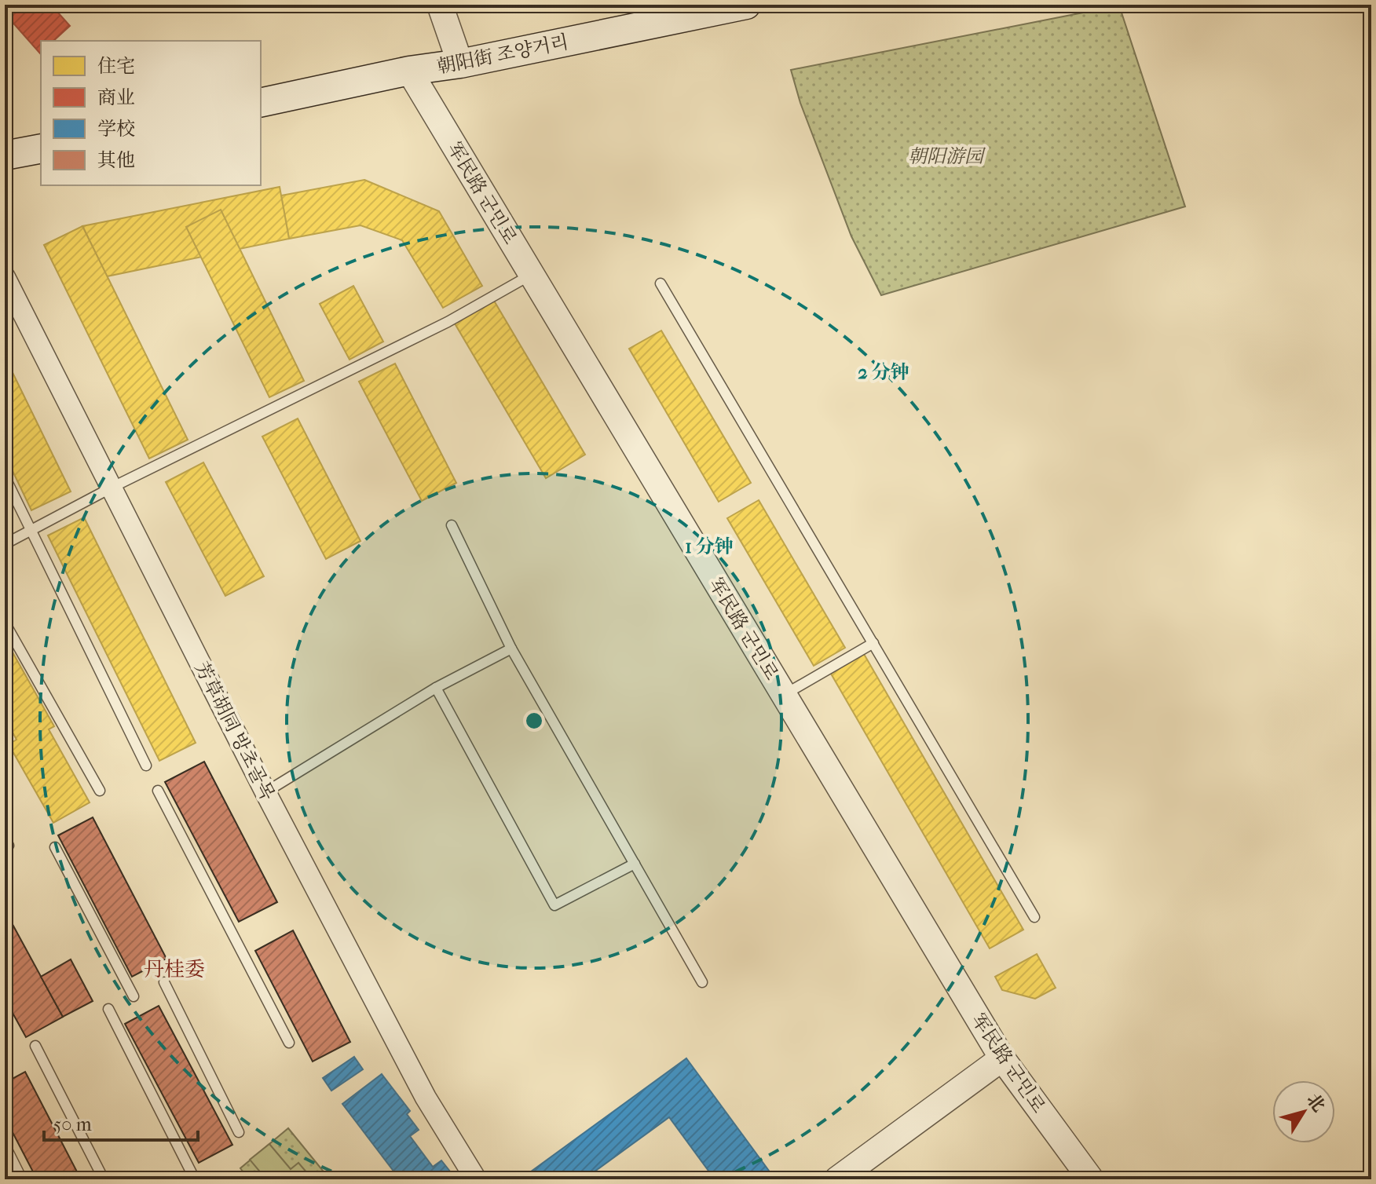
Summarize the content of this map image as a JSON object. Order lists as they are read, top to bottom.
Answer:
{
  "streets": {
    "main road": ["朝阳街 조양거리"],
    "street": ["军民路 군민로", "芳草胡同 방초골목"]
  },
  "crossings": [
    ["朝阳街 조양거리", "军民路 군민로"]
  ],
  "districts": ["丹桂委"],
  "parks": ["朝阳游园"],
  "legend": [
    "住宅",
    "商业",
    "学校",
    "其他"
  ],
  "scale_bar": "50 m",
  "north": "top right",
  "rings": ["2 分钟", "1 分钟"]
}
